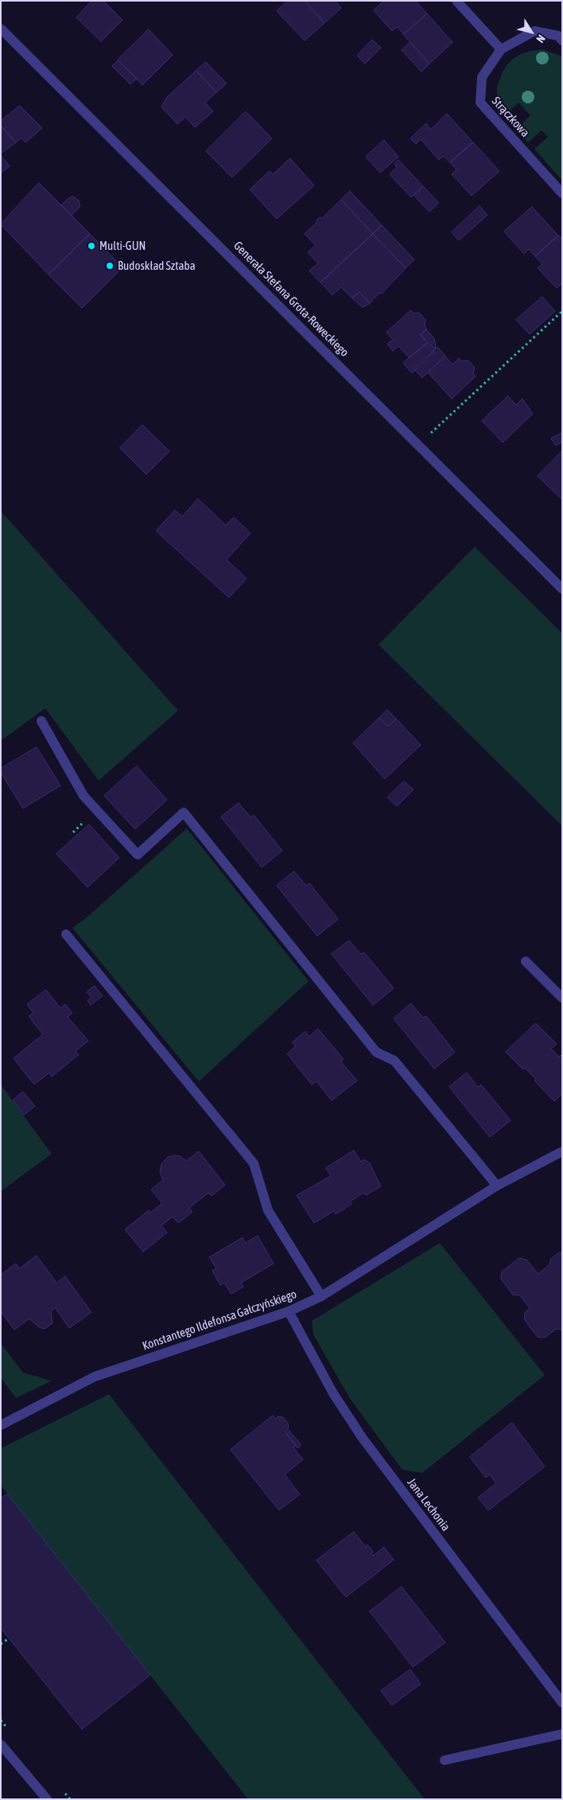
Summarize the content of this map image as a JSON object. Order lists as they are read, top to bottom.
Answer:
{
  "streets": {
    "street": [
      "Strączkowa",
      "Generała Stefana Grota-Roweckiego",
      "Konstantego Ildefonsa Gałczyńskiego",
      "Jana Lechonia"
    ]
  },
  "crossings": [
    ["Konstantego Ildefonsa Gałczyńskiego", "Jana Lechonia"]
  ],
  "places": ["Multi-GUN", "Budoskład Sztaba"],
  "north": "bottom right"
}
